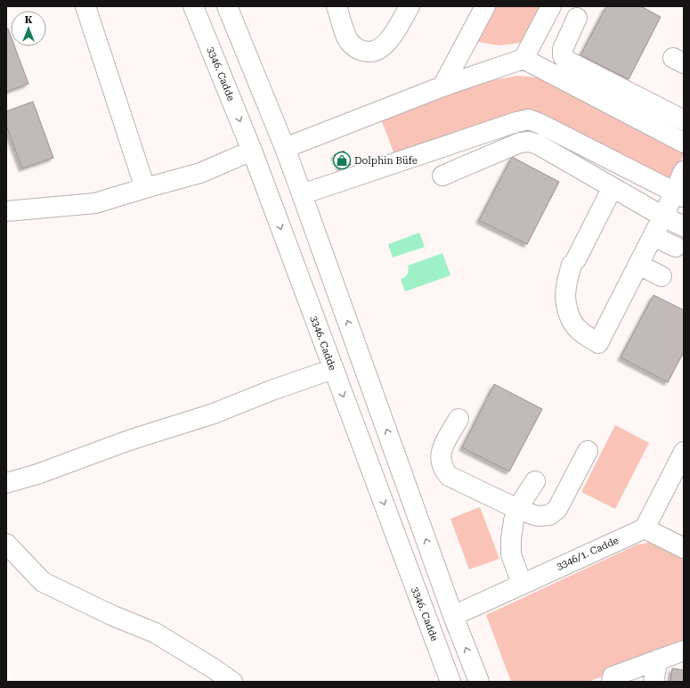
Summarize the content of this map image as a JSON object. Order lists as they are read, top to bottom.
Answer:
{
  "streets": {
    "street": ["3346. Cadde", "3346/1. Cadde"]
  },
  "places": {
    "shop": ["Dolphin Büfe"]
  },
  "north": "top"
}
